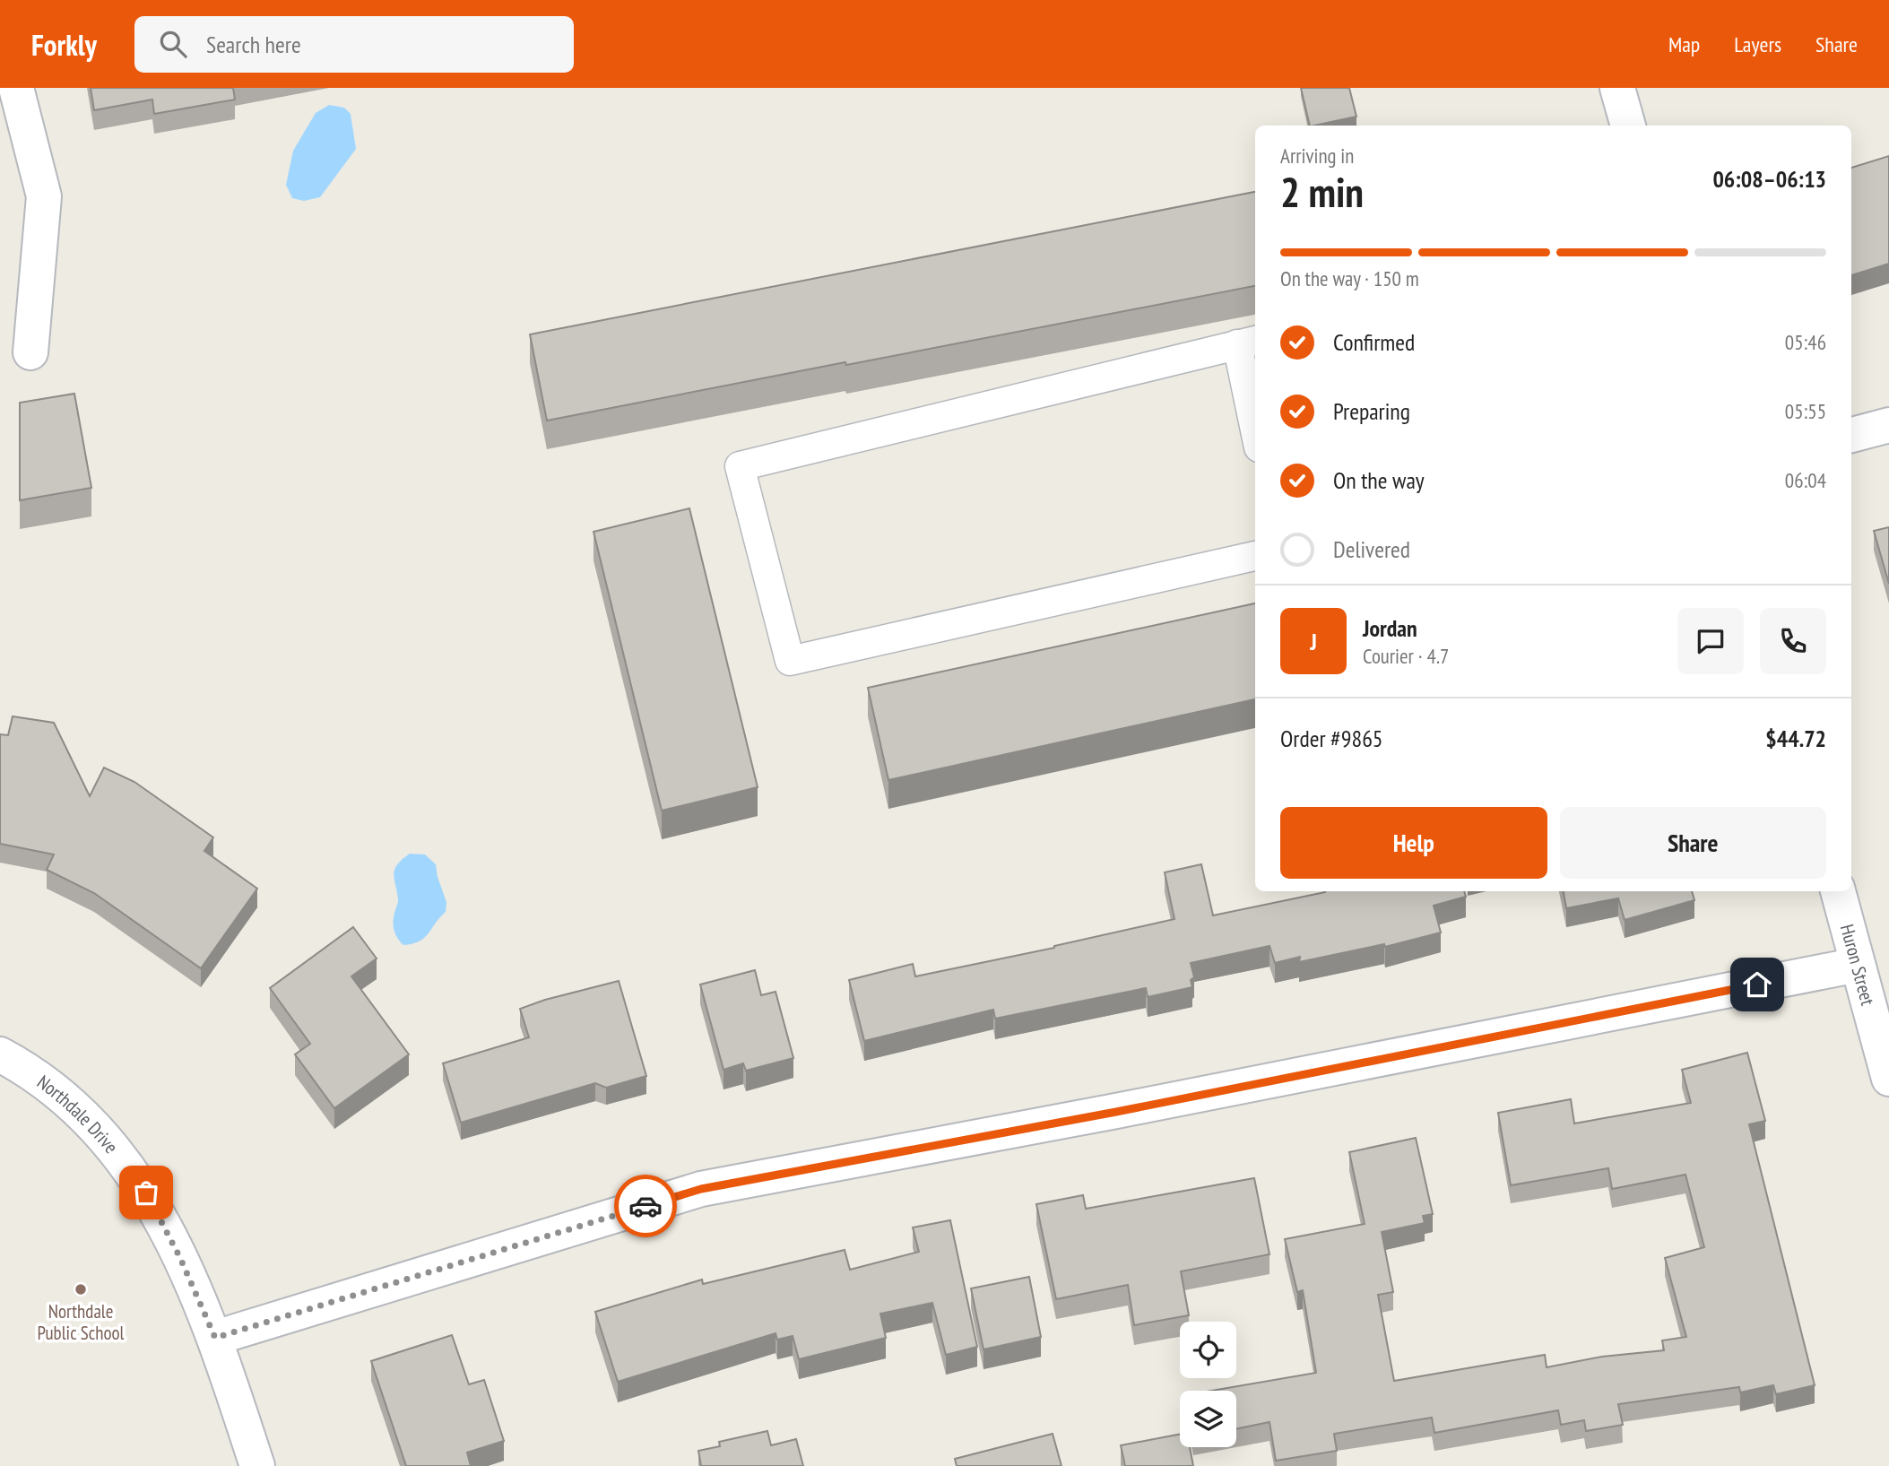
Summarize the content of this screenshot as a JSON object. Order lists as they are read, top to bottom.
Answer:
{
  "streets": {
    "street": ["Huron Street", "Northdale Drive"]
  },
  "places": ["Northdale Public School"],
  "page": {
    "header": "Forkly",
    "search": "Search here",
    "nav": ["Map", "Layers", "Share"],
    "heading": ["2 min", "Arriving in", "06:08–06:13"],
    "panel": [
      "Jordan",
      "Courier · 4.7",
      "Order #9865",
      "$44.72"
    ],
    "bar": "On the way · 150 m",
    "list": [
      ["Confirmed", "05:46"],
      ["Preparing", "05:55"],
      ["On the way", "06:04"],
      "Delivered"
    ],
    "round": "J",
    "buttons": ["Help", "Share"]
  }
}
